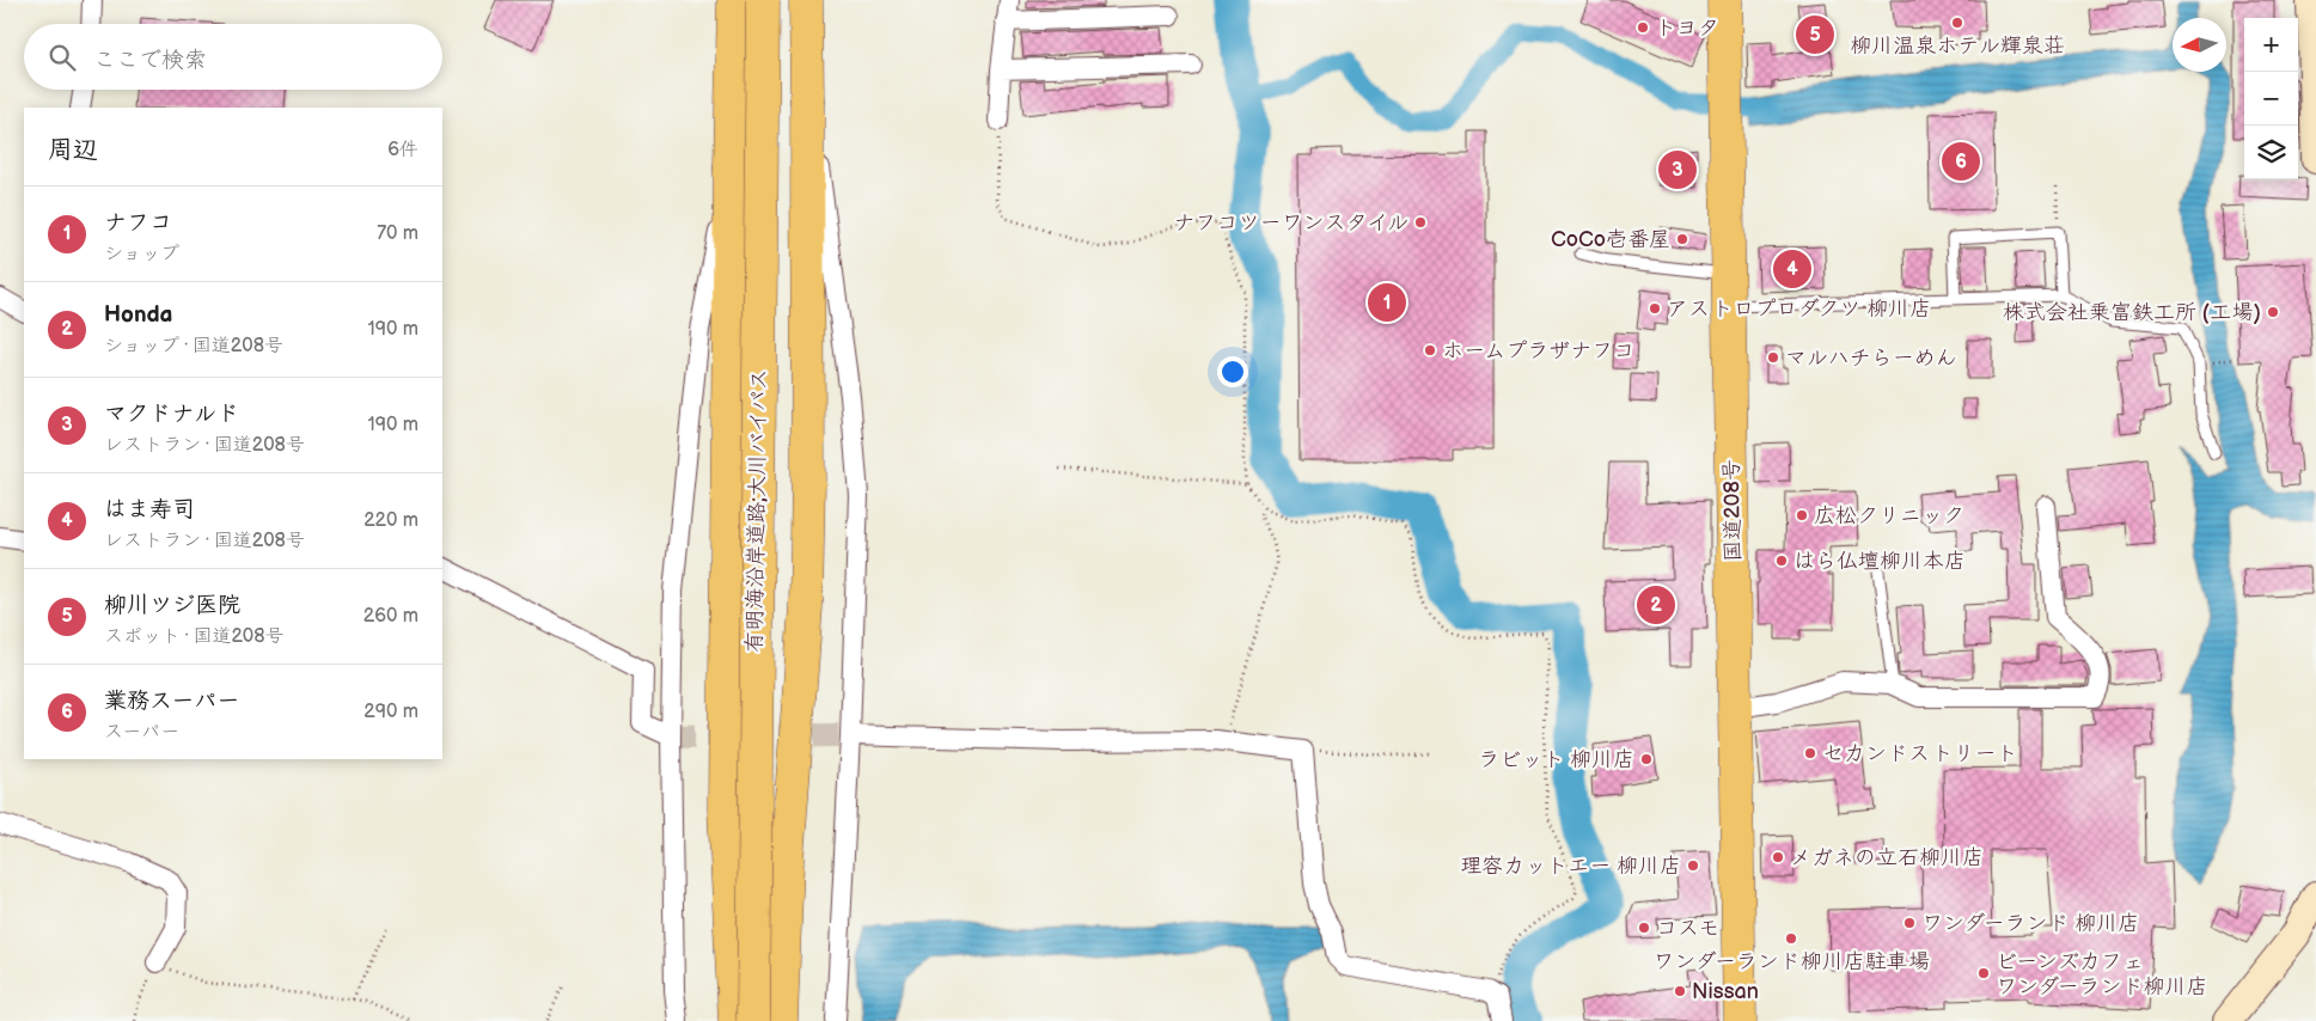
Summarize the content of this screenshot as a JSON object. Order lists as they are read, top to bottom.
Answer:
{
  "streets": {
    "highway": ["有明海沿岸道路;大川バイパス", "国道208号"]
  },
  "places": [
    "柳川温泉ホテル輝泉荘",
    "トヨタ",
    "ナフコツーワンスタイル",
    "CoCo壱番屋",
    "アストロプロダクツ 柳川店",
    "株式会社乗富鉄工所 (工場)",
    "ホームプラザナフコ",
    "マルハチらーめん",
    "広松クリニック",
    "はら仏壇柳川本店",
    "セカンドストリート",
    "ラビット 柳川店",
    "メガネの立石柳川店",
    "理容カットエー 柳川店",
    "ワンダーランド 柳川店",
    "コスモ",
    "ワンダーランド柳川店駐車場",
    "ビーンズカフェ ワンダーランド柳川店",
    "Nissan"
  ],
  "north": "left",
  "page": {
    "pins": [
      "5",
      "6",
      "3",
      "4",
      "1",
      "2"
    ],
    "map_buttons": ["+", "−"],
    "search": "ここで検索",
    "heading": ["周辺", "6件"],
    "list": [
      {
        "mark": "1",
        "name": "ナフコ",
        "note": "ショップ",
        "value": "70 m"
      },
      {
        "mark": "2",
        "name": "Honda",
        "note": "ショップ · 国道208号",
        "value": "190 m"
      },
      {
        "mark": "3",
        "name": "マクドナルド",
        "note": "レストラン · 国道208号",
        "value": "190 m"
      },
      {
        "mark": "4",
        "name": "はま寿司",
        "note": "レストラン · 国道208号",
        "value": "220 m"
      },
      {
        "mark": "5",
        "name": "柳川ツジ医院",
        "note": "スポット · 国道208号",
        "value": "260 m"
      },
      {
        "mark": "6",
        "name": "業務スーパー",
        "note": "スーパー",
        "value": "290 m"
      }
    ]
  }
}
